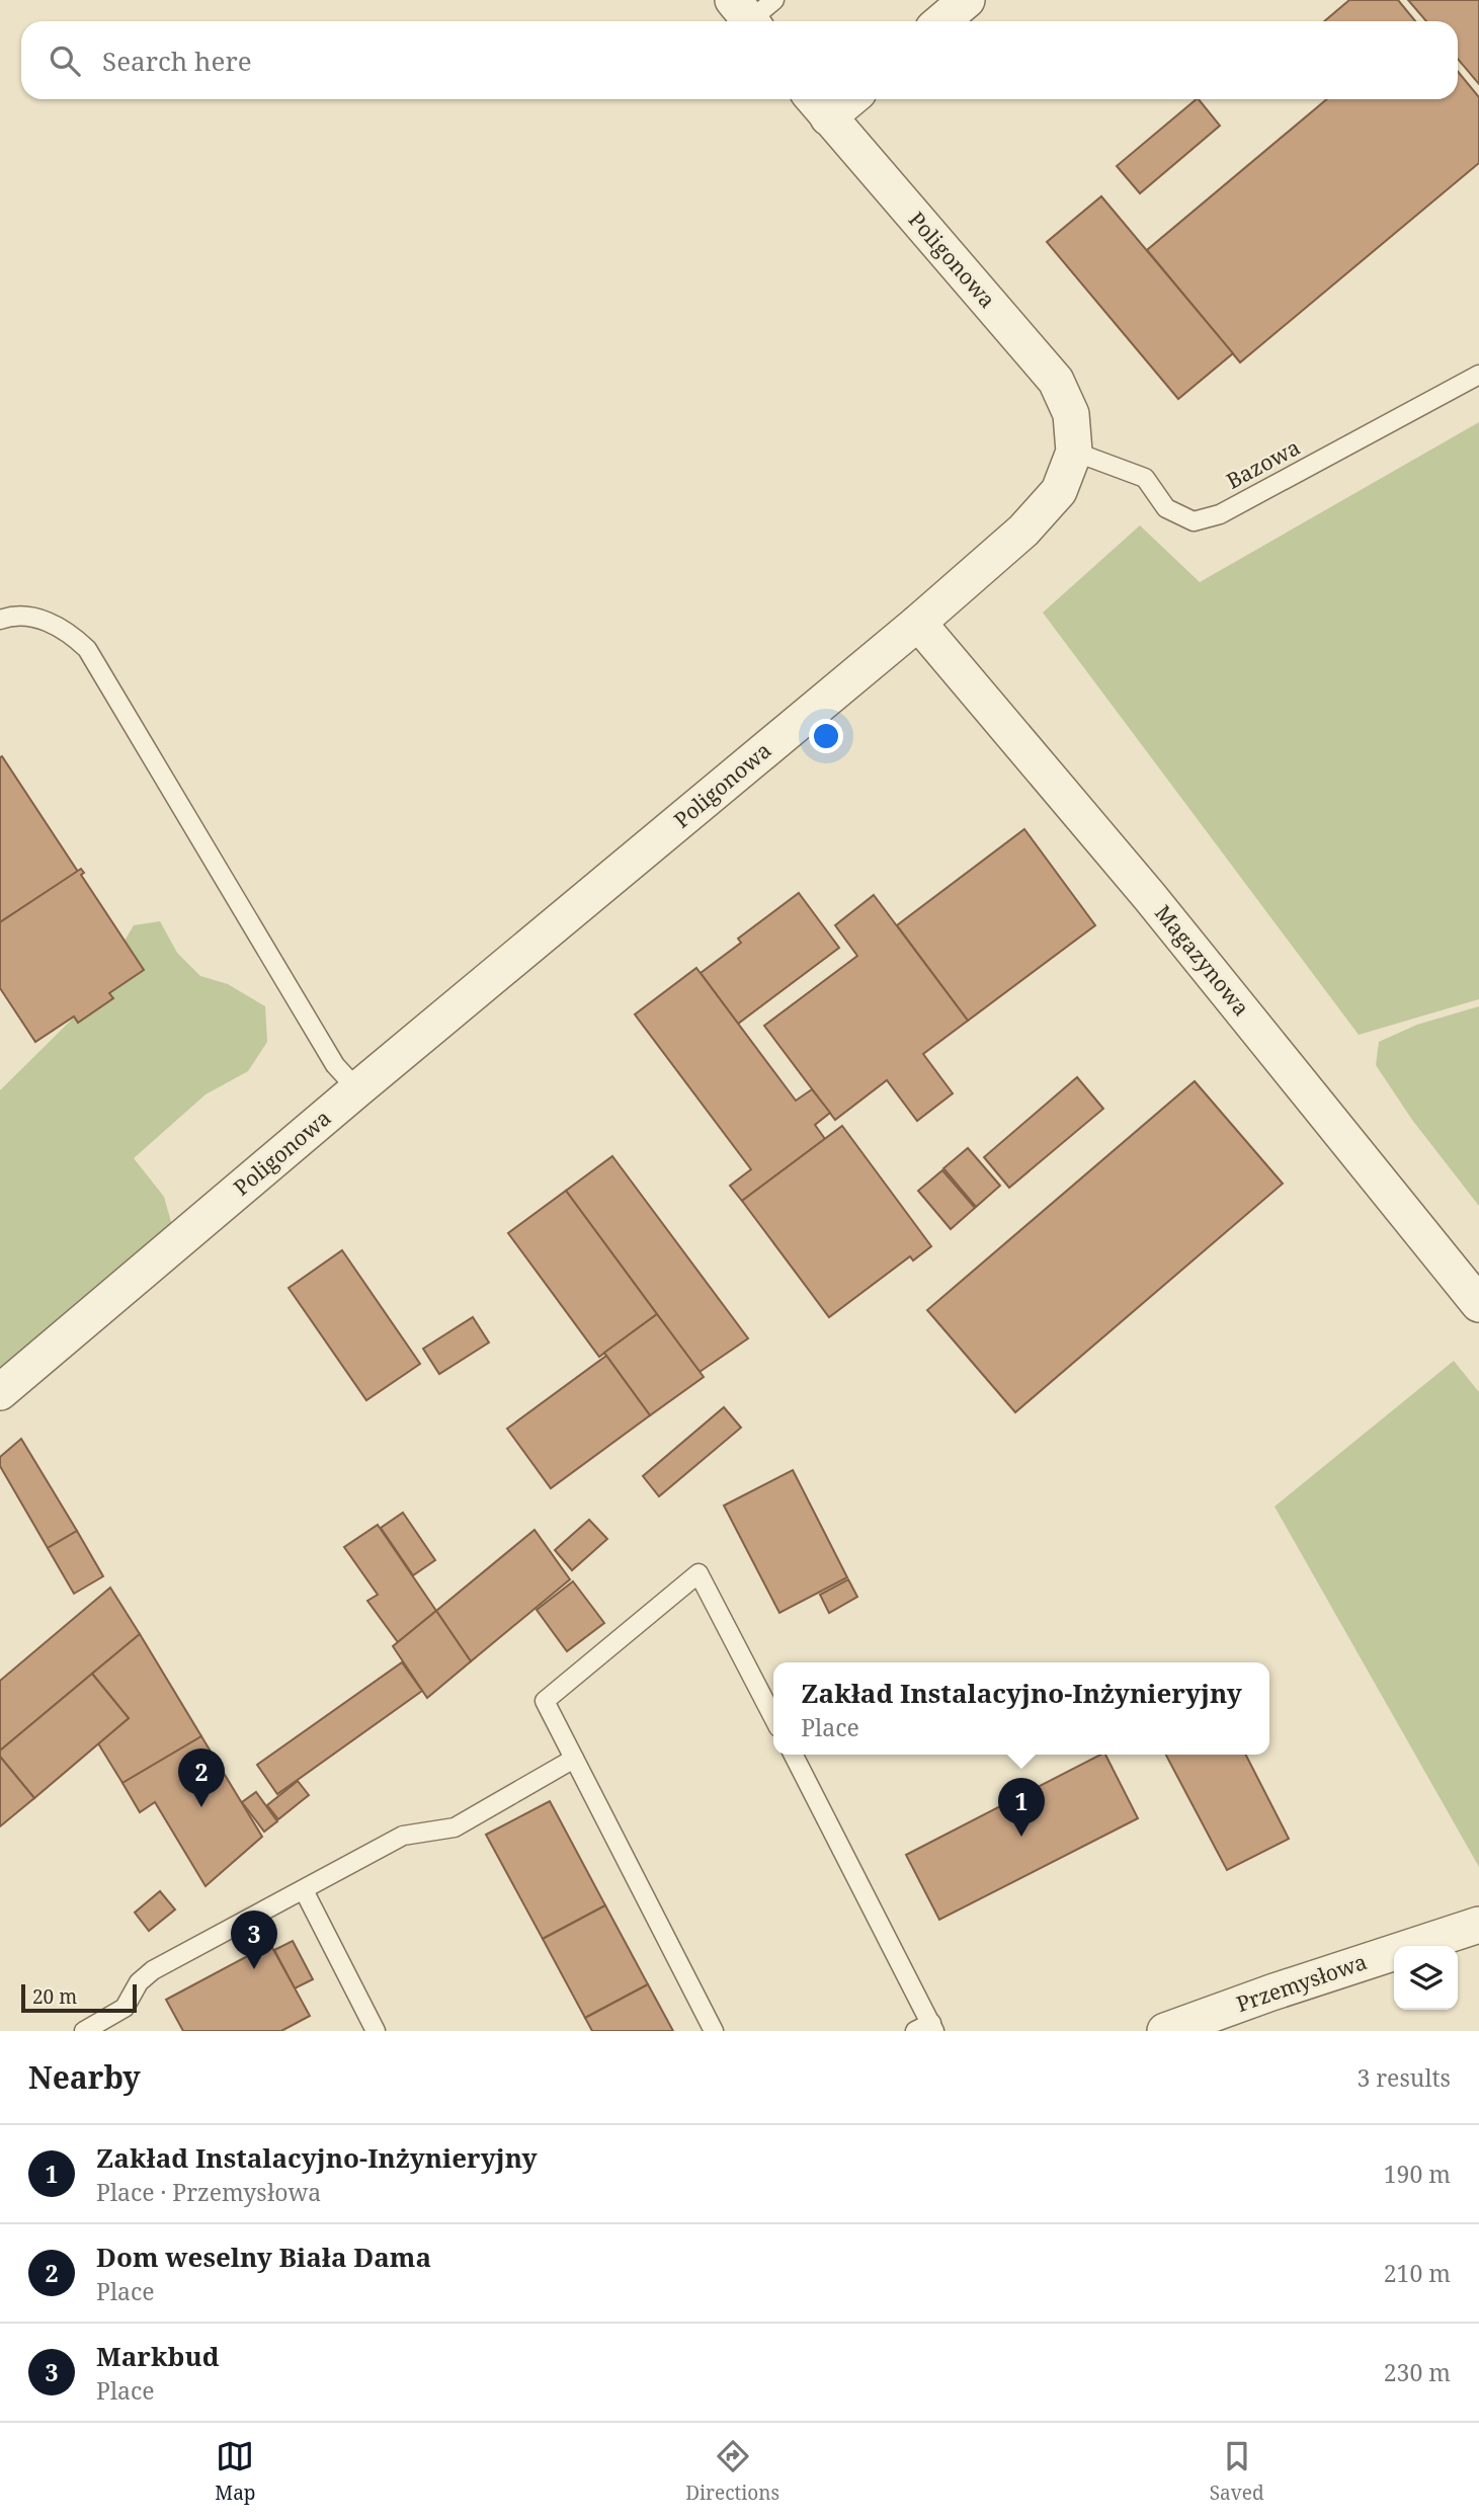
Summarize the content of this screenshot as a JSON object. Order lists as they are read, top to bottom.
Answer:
{
  "streets": {
    "street": ["Poligonowa", "Magazynowa", "Przemysłowa"],
    "lane": ["Bazowa"]
  },
  "crossings": [
    ["Poligonowa", "Bazowa"],
    ["Poligonowa", "Magazynowa"]
  ],
  "scale_bar": "20 m",
  "page": {
    "search": "Search here",
    "popup": ["Zakład Instalacyjno-Inżynieryjny", "Place"],
    "pins": ["2", "1", "3"],
    "scale": "20 m",
    "heading": ["Nearby", "3 results"],
    "list": [
      {
        "mark": "1",
        "name": "Zakład Instalacyjno-Inżynieryjny",
        "note": "Place · Przemysłowa",
        "value": "190 m"
      },
      {
        "mark": "2",
        "name": "Dom weselny Biała Dama",
        "note": "Place",
        "value": "210 m"
      },
      {
        "mark": "3",
        "name": "Markbud",
        "note": "Place",
        "value": "230 m"
      }
    ],
    "nav": ["Map", "Directions", "Saved"]
  }
}
